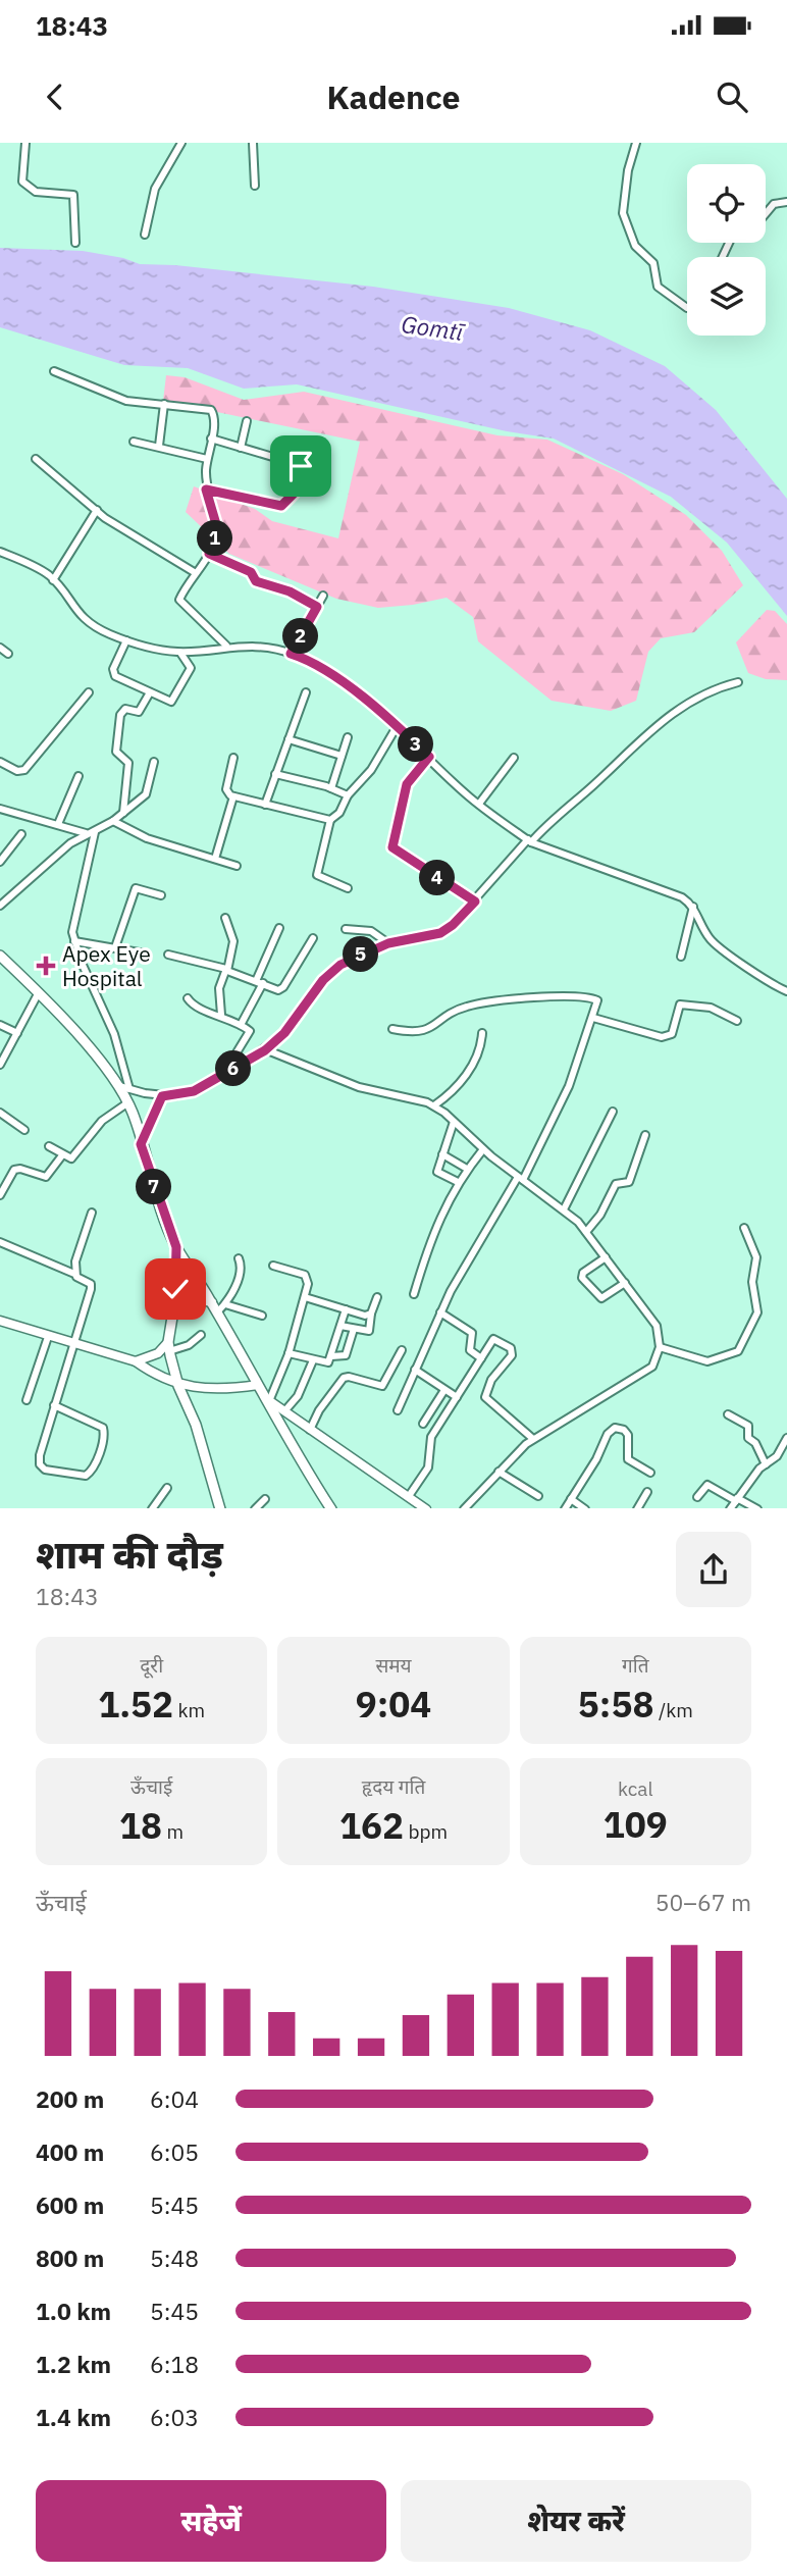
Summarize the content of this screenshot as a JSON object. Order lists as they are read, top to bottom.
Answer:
{
  "water": ["Gomtī"],
  "places": {
    "health": ["Apex Eye Hospital"]
  },
  "page": {
    "status": "18:43",
    "header": "Kadence",
    "pins": [
      "1",
      "2",
      "3",
      "4",
      "5",
      "6",
      "7"
    ],
    "heading": ["शाम की दौड़", "18:43"],
    "stats": [
      ["दूरी", "1.52 km"],
      ["समय", "9:04"],
      ["गति", "5:58 /km"],
      ["ऊँचाई", "18 m"],
      ["हृदय गति", "162 bpm"],
      ["kcal", "109"]
    ],
    "chart": ["ऊँचाई", "50–67 m"],
    "list": [
      {
        "name": "200 m",
        "note": "6:04"
      },
      {
        "name": "400 m",
        "note": "6:05"
      },
      {
        "name": "600 m",
        "note": "5:45"
      },
      {
        "name": "800 m",
        "note": "5:48"
      },
      {
        "name": "1.0 km",
        "note": "5:45"
      },
      {
        "name": "1.2 km",
        "note": "6:18"
      },
      {
        "name": "1.4 km",
        "note": "6:03"
      }
    ],
    "buttons": ["सहेजें", "शेयर करें"]
  }
}
